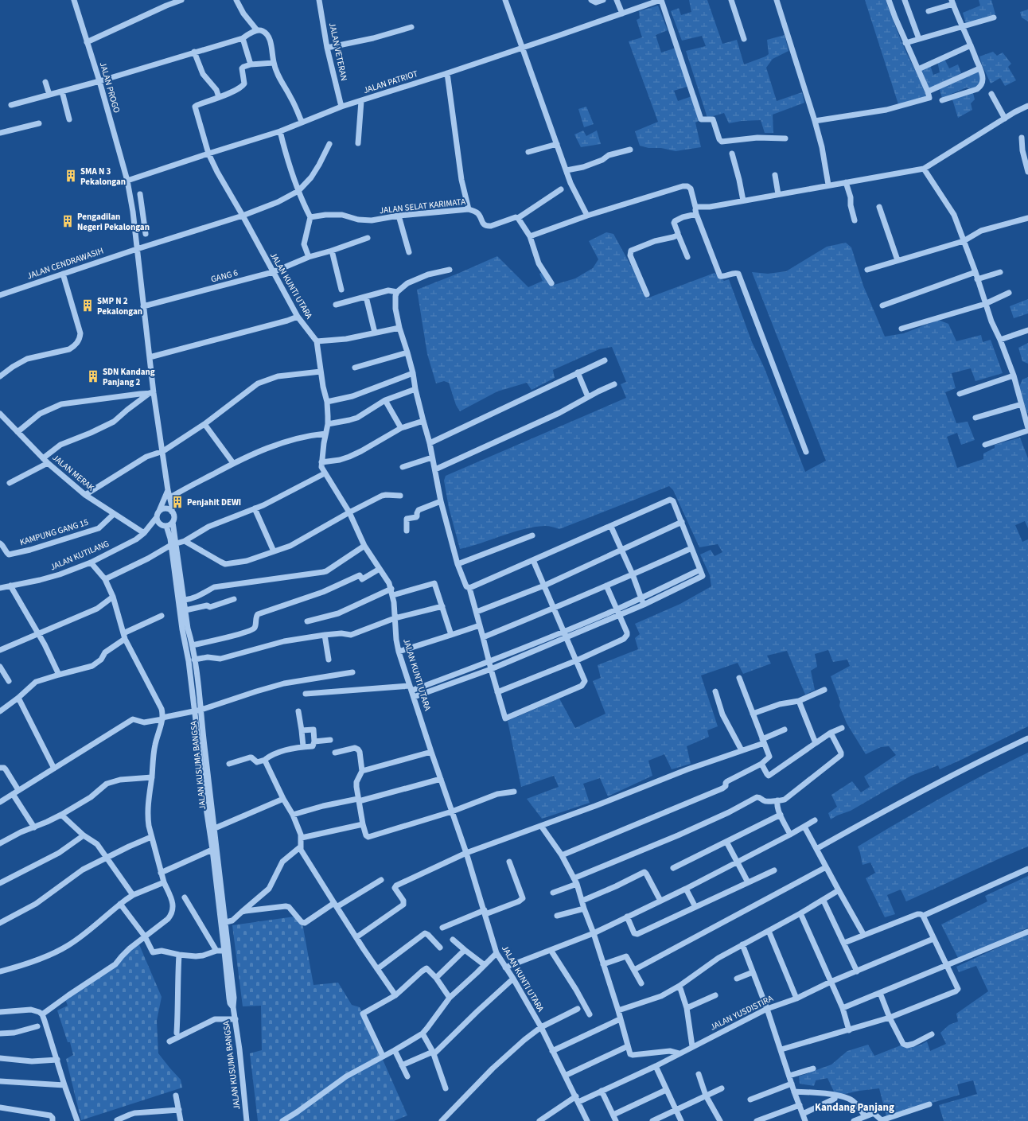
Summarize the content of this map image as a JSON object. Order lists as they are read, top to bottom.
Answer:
{
  "streets": {
    "street": [
      "JALAN VETERAN",
      "JALAN PATRIOT",
      "JALAN PROGO",
      "JALAN SELAT KARIMATA",
      "JALAN CENDRAWASIH",
      "GANG 6",
      "JALAN KUNTI UTARA",
      "JALAN MERAK",
      "KAMPUNG GANG 15",
      "JALAN KUTILANG",
      "JALAN KUSUMA BANGSA",
      "JALAN YUSDISTIRA"
    ]
  },
  "crossings": [
    ["JALAN VETERAN", "JALAN PATRIOT"],
    ["JALAN PATRIOT", "JALAN PROGO"],
    ["JALAN PATRIOT", "JALAN KUNTI UTARA"],
    ["JALAN PROGO", "JALAN CENDRAWASIH"],
    ["JALAN PROGO", "GANG 6"],
    ["JALAN PROGO", "JALAN KUTILANG"],
    ["JALAN PROGO", "JALAN KUSUMA BANGSA"],
    ["JALAN CENDRAWASIH", "JALAN KUNTI UTARA"],
    ["GANG 6", "JALAN KUNTI UTARA"],
    ["JALAN KUNTI UTARA", "JALAN YUSDISTIRA"],
    ["JALAN MERAK", "KAMPUNG GANG 15"],
    ["JALAN MERAK", "JALAN KUTILANG"],
    ["JALAN KUTILANG", "JALAN KUSUMA BANGSA"]
  ],
  "districts": ["Kandang Panjang"],
  "places": {
    "building": [
      "SMA N 3 Pekalongan",
      "Pengadilan Negeri Pekalongan",
      "SMP N 2 Pekalongan",
      "SDN Kandang Panjang 2",
      "Penjahit DEWI"
    ]
  }
}
